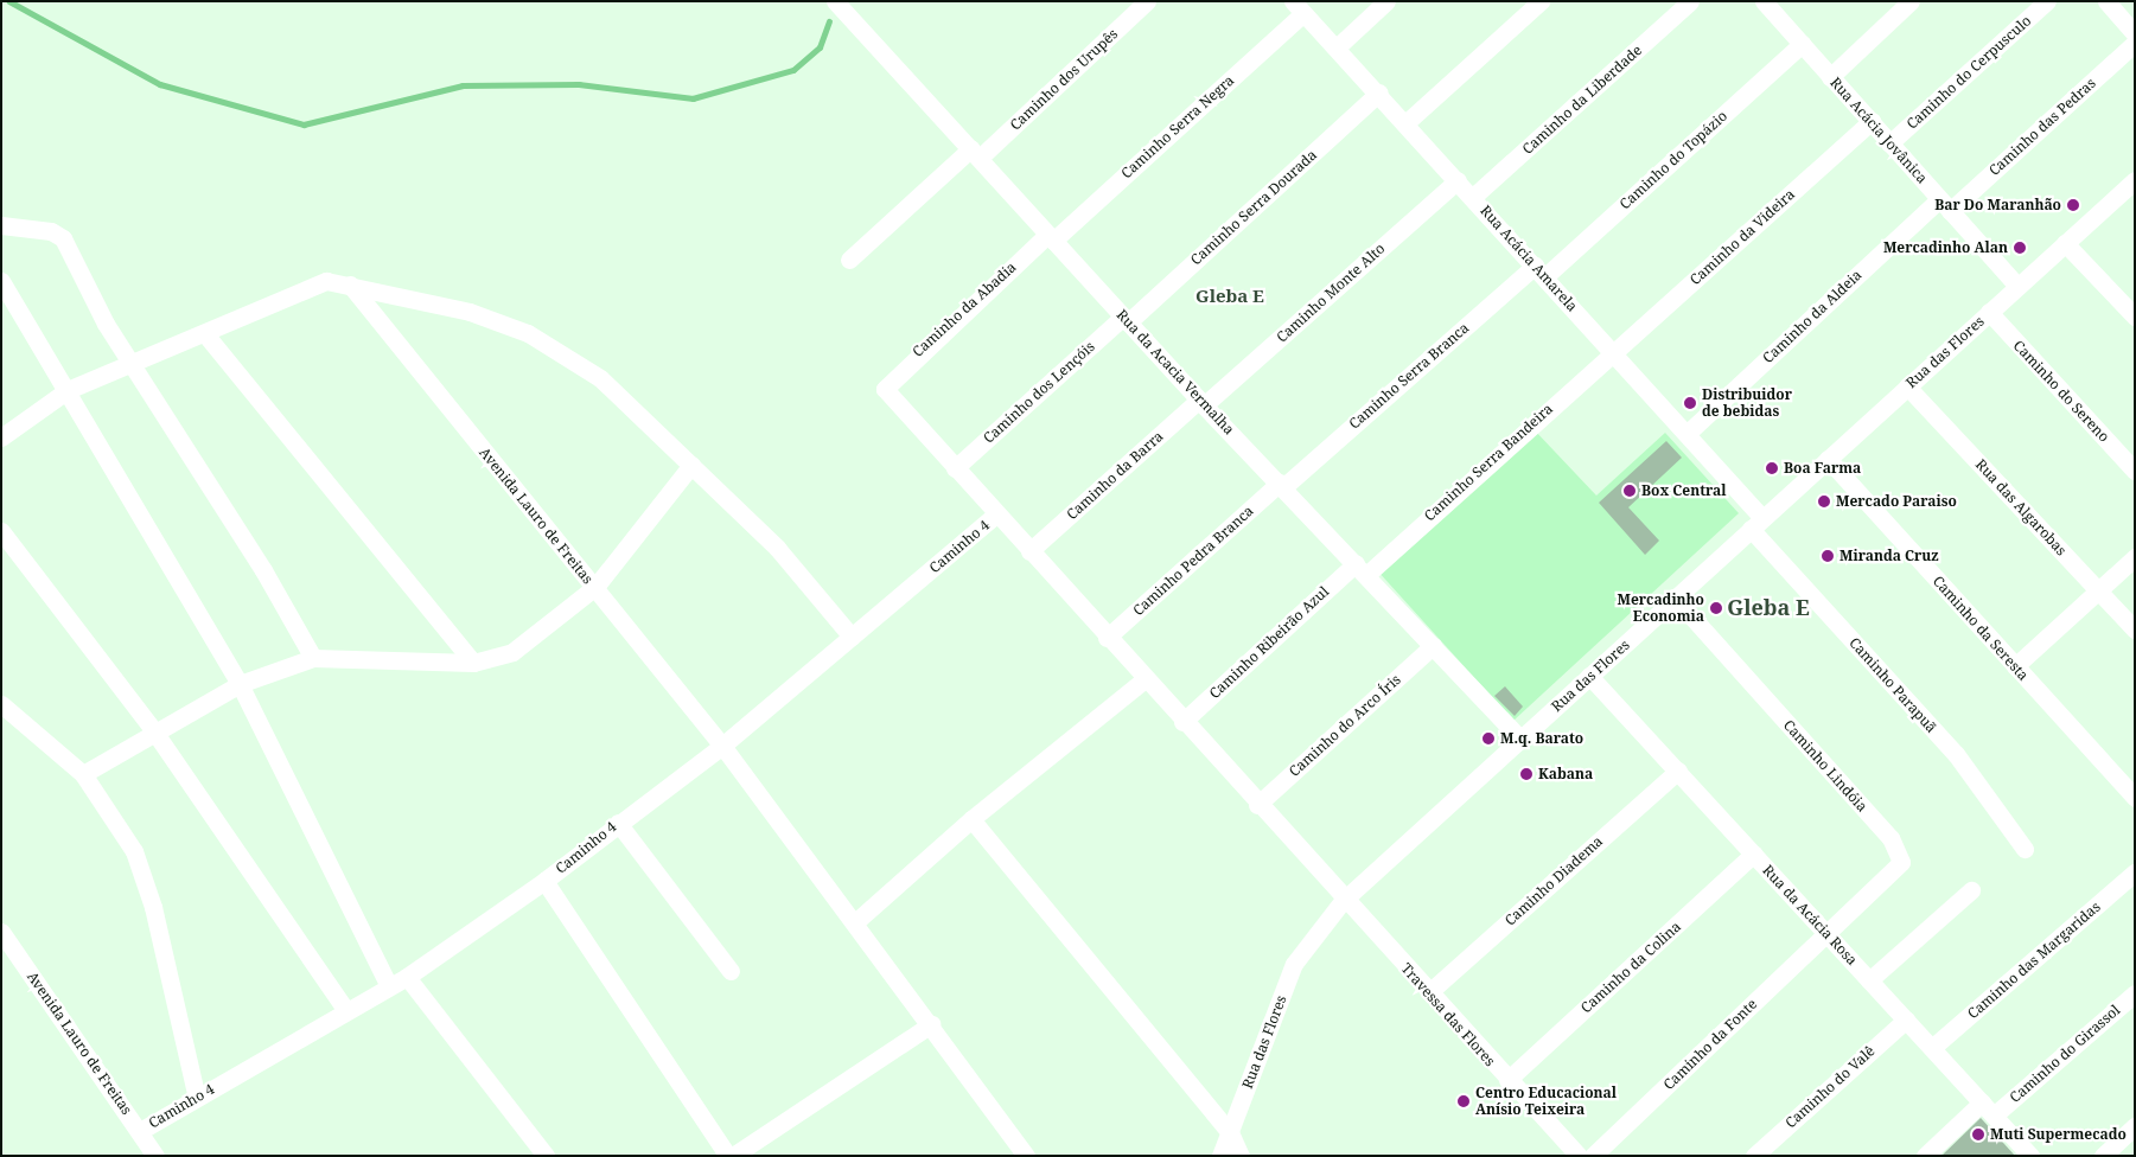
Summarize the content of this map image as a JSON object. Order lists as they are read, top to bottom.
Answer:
{
  "streets": {
    "street": [
      "Caminho do Cerpusculo",
      "Caminho dos Urupês",
      "Caminho da Liberdade",
      "Caminho Serra Negra",
      "Caminho das Pedras",
      "Rua Acácia Jovânica",
      "Caminho do Topázio",
      "Caminho Serra Dourada",
      "Caminho da Videira",
      "Rua Acácia Amarela",
      "Caminho Monte Alto",
      "Caminho da Abadia",
      "Caminho da Aldeia",
      "Rua das Flores",
      "Rua da Acacia Vermalha",
      "Caminho Serra Branca",
      "Caminho do Sereno",
      "Caminho dos Lençóis",
      "Caminho Serra Bandeira",
      "Caminho da Barra",
      "Rua das Algarobas",
      "Avenida Lauro de Freitas",
      "Caminho 4",
      "Caminho Pedra Branca",
      "Caminho da Seresta",
      "Caminho Ribeirão Azul",
      "Caminho Parapuã",
      "Caminho do Arco Íris",
      "Caminho Lindóia",
      "Caminho Diadema",
      "Rua da Acácia Rosa",
      "Caminho das Margaridas",
      "Caminho da Colina",
      "Travessa das Flores",
      "Caminho da Fonte",
      "Caminho do Girassol",
      "Caminho do Valê"
    ]
  },
  "crossings": [
    ["Caminho do Cerpusculo", "Rua Acácia Jovânica"],
    ["Caminho dos Urupês", "Rua da Acacia Vermalha"],
    ["Caminho da Liberdade", "Rua Acácia Amarela"],
    ["Caminho Serra Negra", "Rua Acácia Amarela"],
    ["Caminho Serra Negra", "Caminho da Abadia"],
    ["Caminho Serra Negra", "Rua da Acacia Vermalha"],
    ["Caminho das Pedras", "Rua Acácia Jovânica"],
    ["Caminho das Pedras", "Caminho da Aldeia"],
    ["Rua Acácia Jovânica", "Caminho do Topázio"],
    ["Rua Acácia Jovânica", "Caminho da Videira"],
    ["Rua Acácia Jovânica", "Caminho da Aldeia"],
    ["Rua Acácia Jovânica", "Rua das Flores"],
    ["Caminho do Topázio", "Rua Acácia Amarela"],
    ["Caminho do Topázio", "Caminho Serra Branca"],
    ["Caminho Serra Dourada", "Rua Acácia Amarela"],
    ["Caminho Serra Dourada", "Rua da Acacia Vermalha"],
    ["Caminho Serra Dourada", "Caminho dos Lençóis"],
    ["Caminho da Videira", "Rua Acácia Amarela"],
    ["Caminho da Videira", "Caminho Serra Bandeira"],
    ["Rua Acácia Amarela", "Caminho Monte Alto"],
    ["Rua Acácia Amarela", "Caminho da Aldeia"],
    ["Rua Acácia Amarela", "Rua das Flores"],
    ["Rua Acácia Amarela", "Caminho Serra Branca"],
    ["Rua Acácia Amarela", "Caminho Serra Bandeira"],
    ["Rua Acácia Amarela", "Caminho Parapuã"],
    ["Caminho Monte Alto", "Rua da Acacia Vermalha"],
    ["Caminho Monte Alto", "Caminho da Barra"],
    ["Caminho da Abadia", "Rua da Acacia Vermalha"],
    ["Caminho da Abadia", "Travessa das Flores"],
    ["Rua das Flores", "Rua da Acacia Vermalha"],
    ["Rua das Flores", "Caminho do Sereno"],
    ["Rua das Flores", "Rua das Algarobas"],
    ["Rua das Flores", "Caminho da Seresta"],
    ["Rua das Flores", "Caminho Parapuã"],
    ["Rua das Flores", "Caminho Lindóia"],
    ["Rua das Flores", "Rua da Acácia Rosa"],
    ["Rua das Flores", "Travessa das Flores"],
    ["Rua da Acacia Vermalha", "Caminho Serra Branca"],
    ["Rua da Acacia Vermalha", "Caminho dos Lençóis"],
    ["Rua da Acacia Vermalha", "Caminho Serra Bandeira"],
    ["Rua da Acacia Vermalha", "Caminho da Barra"],
    ["Rua da Acacia Vermalha", "Caminho Pedra Branca"],
    ["Rua da Acacia Vermalha", "Caminho Ribeirão Azul"],
    ["Rua da Acacia Vermalha", "Caminho do Arco Íris"],
    ["Caminho Serra Branca", "Caminho Pedra Branca"],
    ["Caminho dos Lençóis", "Travessa das Flores"],
    ["Caminho Serra Bandeira", "Caminho Ribeirão Azul"],
    ["Caminho da Barra", "Travessa das Flores"],
    ["Avenida Lauro de Freitas", "Caminho 4"],
    ["Caminho 4", "Travessa das Flores"],
    ["Caminho Pedra Branca", "Travessa das Flores"],
    ["Caminho Ribeirão Azul", "Travessa das Flores"],
    ["Caminho do Arco Íris", "Travessa das Flores"],
    ["Caminho Lindóia", "Rua da Acácia Rosa"],
    ["Caminho Lindóia", "Caminho da Fonte"],
    ["Caminho Diadema", "Rua da Acácia Rosa"],
    ["Caminho Diadema", "Travessa das Flores"],
    ["Rua da Acácia Rosa", "Caminho das Margaridas"],
    ["Rua da Acácia Rosa", "Caminho da Colina"],
    ["Rua da Acácia Rosa", "Caminho da Fonte"],
    ["Rua da Acácia Rosa", "Caminho do Girassol"],
    ["Rua da Acácia Rosa", "Caminho do Valê"],
    ["Caminho da Colina", "Travessa das Flores"]
  ],
  "districts": ["Gleba E", "Gleba E"],
  "places": [
    "Bar Do Maranhão",
    "Mercadinho Alan",
    "Distribuidor de bebidas",
    "Boa Farma",
    "Box Central",
    "Mercado Paraiso",
    "Miranda Cruz",
    "Mercadinho Economia",
    "M.q. Barato",
    "Kabana",
    "Centro Educacional Anísio Teixeira",
    "Muti Supermecado"
  ]
}
